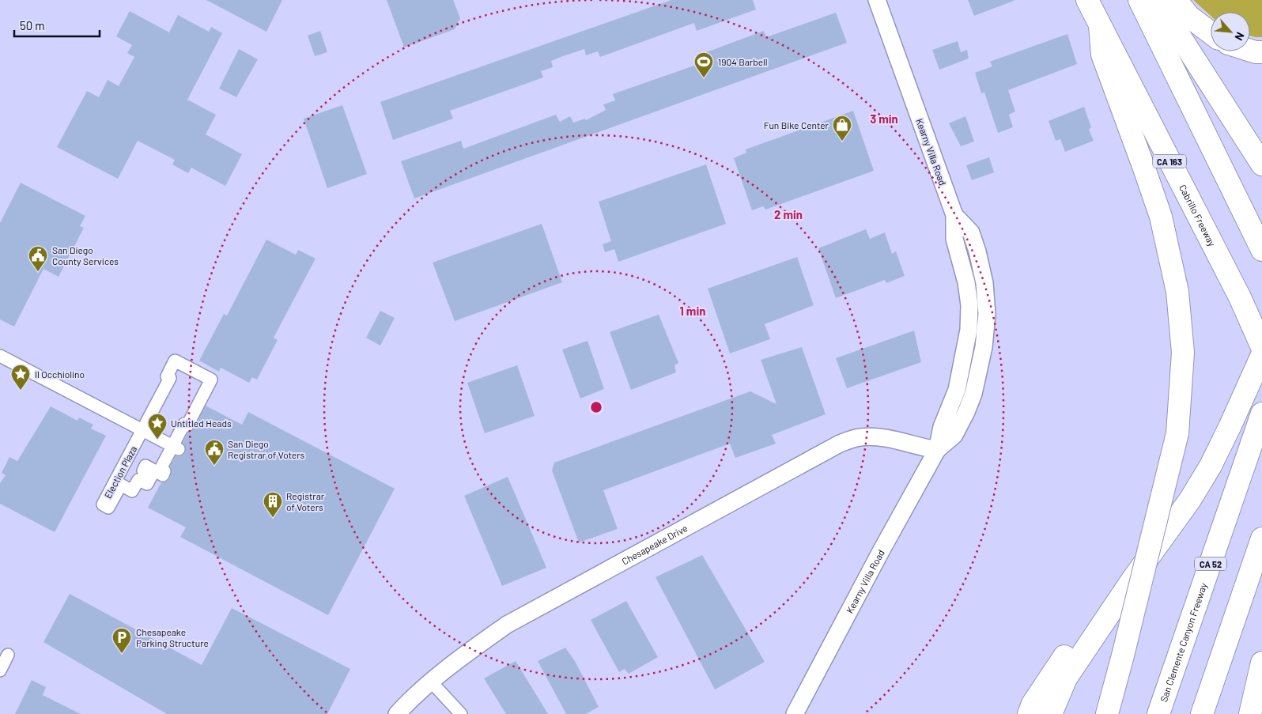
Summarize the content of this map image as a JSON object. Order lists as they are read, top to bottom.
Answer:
{
  "streets": {
    "highway": [
      "CA 163",
      "Cabrillo Freeway",
      "CA 52",
      "San Clemente Canyon Freeway"
    ],
    "main road": ["Kearny Villa Road", "Chesapeake Drive"],
    "street": ["Election Plaza"]
  },
  "crossings": [
    ["Kearny Villa Road", "Chesapeake Drive"]
  ],
  "places": {
    "sports": ["1904 Barbell"],
    "shop": ["Fun Bike Center"],
    "public building": ["San Diego County Services", "San Diego Registrar of Voters"],
    "place": ["Il Occhiolino", "Untitled Heads"],
    "building": ["Registrar of Voters"],
    "parking": ["Chesapeake Parking Structure"]
  },
  "scale_bar": "50 m",
  "north": "bottom right",
  "rings": ["3 min", "2 min", "1 min"]
}
